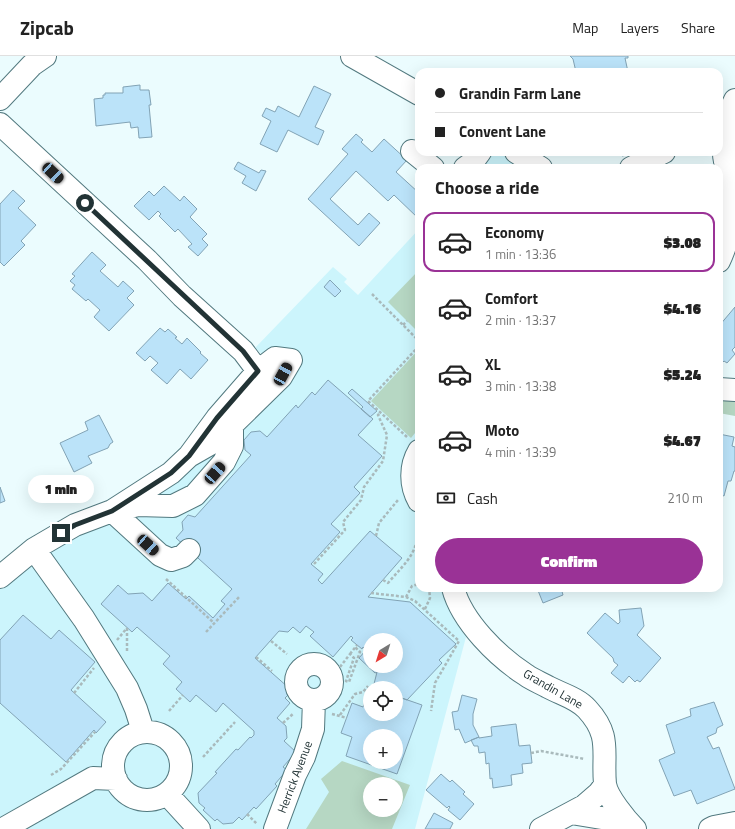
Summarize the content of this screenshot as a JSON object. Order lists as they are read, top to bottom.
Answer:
{
  "streets": {
    "street": ["Grandin Lane", "Herrick Avenue"]
  },
  "north": "bottom left",
  "page": {
    "header": "Zipcab",
    "nav": ["Map", "Layers", "Share"],
    "banner": ["Grandin Farm Lane", "Convent Lane"],
    "heading": "Choose a ride",
    "list": [
      {
        "name": "Economy",
        "note": "1 min · 13:36",
        "value": "$3.08"
      },
      {
        "name": "Comfort",
        "note": "2 min · 13:37",
        "value": "$4.16"
      },
      {
        "name": "XL",
        "note": "3 min · 13:38",
        "value": "$5.24"
      },
      {
        "name": "Moto",
        "note": "4 min · 13:39",
        "value": "$4.67"
      }
    ],
    "bubble": "1 min",
    "pay": ["Cash", "210 m"],
    "buttons": "Confirm",
    "map_buttons": ["+", "−"]
  }
}
